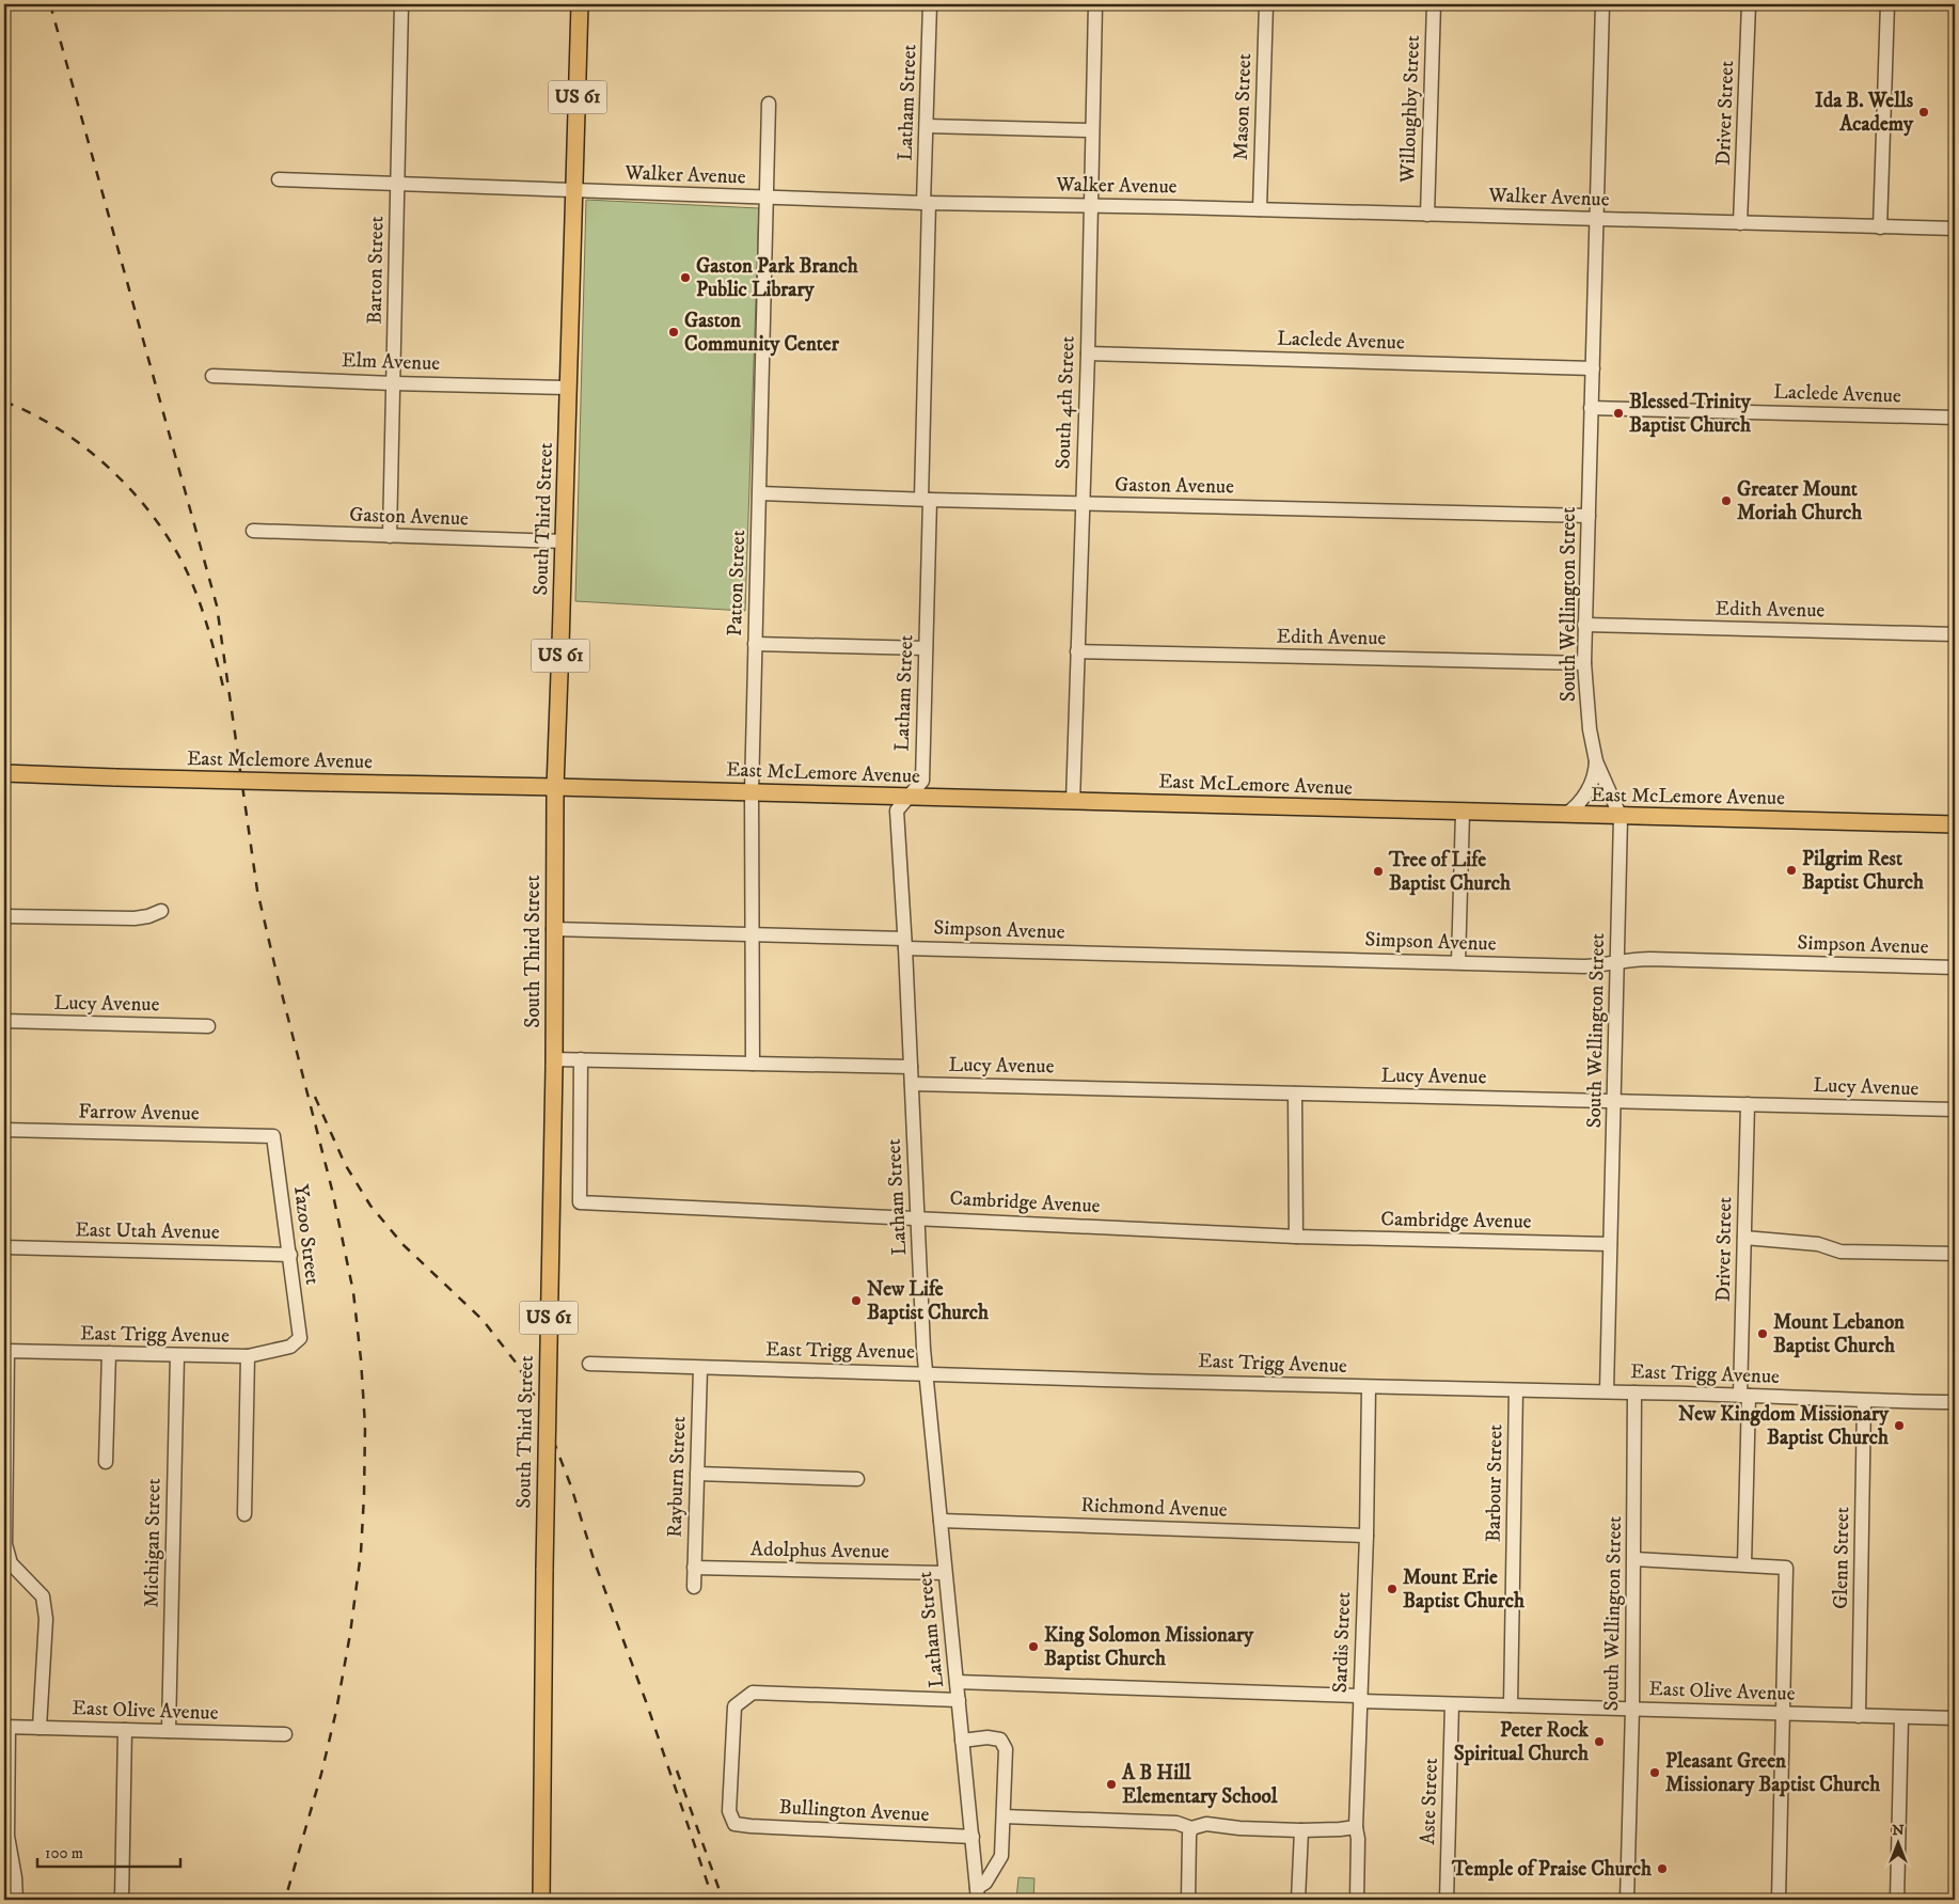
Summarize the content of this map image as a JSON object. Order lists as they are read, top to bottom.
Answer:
{
  "streets": {
    "main road": [
      "US 61",
      "South Third Street",
      "East Mclemore Avenue",
      "East McLemore Avenue"
    ],
    "street": [
      "Latham Street",
      "Mason Street",
      "Willoughby Street",
      "Driver Street",
      "Walker Avenue",
      "Barton Street",
      "Laclede Avenue",
      "Elm Avenue",
      "South 4th Street",
      "Gaston Avenue",
      "Patton Street",
      "South Wellington Street",
      "Edith Avenue",
      "Simpson Avenue",
      "Lucy Avenue",
      "Farrow Avenue",
      "Cambridge Avenue",
      "East Utah Avenue",
      "Yazoo Street",
      "East Trigg Avenue",
      "Rayburn Street",
      "Barbour Street",
      "Richmond Avenue",
      "Michigan Street",
      "Adolphus Avenue",
      "Glenn Street",
      "Sardis Street",
      "East Olive Avenue",
      "Aste Street",
      "Bullington Avenue"
    ]
  },
  "crossings": [
    ["Latham Street", "Walker Avenue"],
    ["Latham Street", "Gaston Avenue"],
    ["Latham Street", "East McLemore Avenue"],
    ["Latham Street", "Simpson Avenue"],
    ["Latham Street", "Lucy Avenue"],
    ["Latham Street", "Cambridge Avenue"],
    ["Latham Street", "East Trigg Avenue"],
    ["Latham Street", "Richmond Avenue"],
    ["Latham Street", "Adolphus Avenue"],
    ["Latham Street", "East Olive Avenue"],
    ["Latham Street", "Bullington Avenue"],
    ["Mason Street", "Walker Avenue"],
    ["Willoughby Street", "Walker Avenue"],
    ["Driver Street", "Walker Avenue"],
    ["Driver Street", "Lucy Avenue"],
    ["Driver Street", "East Trigg Avenue"],
    ["Walker Avenue", "Barton Street"],
    ["Walker Avenue", "South 4th Street"],
    ["Walker Avenue", "South Third Street"],
    ["Walker Avenue", "Patton Street"],
    ["Walker Avenue", "South Wellington Street"],
    ["Barton Street", "Elm Avenue"],
    ["Barton Street", "Gaston Avenue"],
    ["Laclede Avenue", "South 4th Street"],
    ["Laclede Avenue", "South Wellington Street"],
    ["Elm Avenue", "South Third Street"],
    ["South 4th Street", "Gaston Avenue"],
    ["South 4th Street", "Edith Avenue"],
    ["South 4th Street", "East McLemore Avenue"],
    ["Gaston Avenue", "South Third Street"],
    ["Gaston Avenue", "Patton Street"],
    ["Gaston Avenue", "South Wellington Street"],
    ["South Third Street", "East Mclemore Avenue"],
    ["South Third Street", "East McLemore Avenue"],
    ["South Third Street", "Simpson Avenue"],
    ["Patton Street", "East McLemore Avenue"],
    ["Patton Street", "Simpson Avenue"],
    ["South Wellington Street", "Edith Avenue"],
    ["South Wellington Street", "East McLemore Avenue"],
    ["South Wellington Street", "Simpson Avenue"],
    ["South Wellington Street", "Lucy Avenue"],
    ["South Wellington Street", "Cambridge Avenue"],
    ["South Wellington Street", "East Trigg Avenue"],
    ["South Wellington Street", "East Olive Avenue"],
    ["East Mclemore Avenue", "East McLemore Avenue"],
    ["Farrow Avenue", "Yazoo Street"],
    ["East Utah Avenue", "Yazoo Street"],
    ["Yazoo Street", "East Trigg Avenue"],
    ["East Trigg Avenue", "Rayburn Street"],
    ["East Trigg Avenue", "Barbour Street"],
    ["East Trigg Avenue", "Michigan Street"],
    ["East Trigg Avenue", "Glenn Street"],
    ["East Trigg Avenue", "Sardis Street"],
    ["Rayburn Street", "Adolphus Avenue"],
    ["Barbour Street", "East Olive Avenue"],
    ["Richmond Avenue", "Sardis Street"],
    ["Michigan Street", "East Olive Avenue"],
    ["Glenn Street", "East Olive Avenue"],
    ["Sardis Street", "East Olive Avenue"],
    ["East Olive Avenue", "Aste Street"]
  ],
  "places": [
    "Ida B. Wells Academy",
    "Gaston Park Branch Public Library",
    "Gaston Community Center",
    "Blessed Trinity Baptist Church",
    "Greater Mount Moriah Church",
    "Pilgrim Rest Baptist Church",
    "Tree of Life Baptist Church",
    "New Life Baptist Church",
    "Mount Lebanon Baptist Church",
    "New Kingdom Missionary Baptist Church",
    "Mount Erie Baptist Church",
    "King Solomon Missionary Baptist Church",
    "Peter Rock Spiritual Church",
    "Pleasant Green Missionary Baptist Church",
    "A B Hill Elementary School",
    "Temple of Praise Church"
  ],
  "scale_bar": "100 m",
  "north": "top"
}
